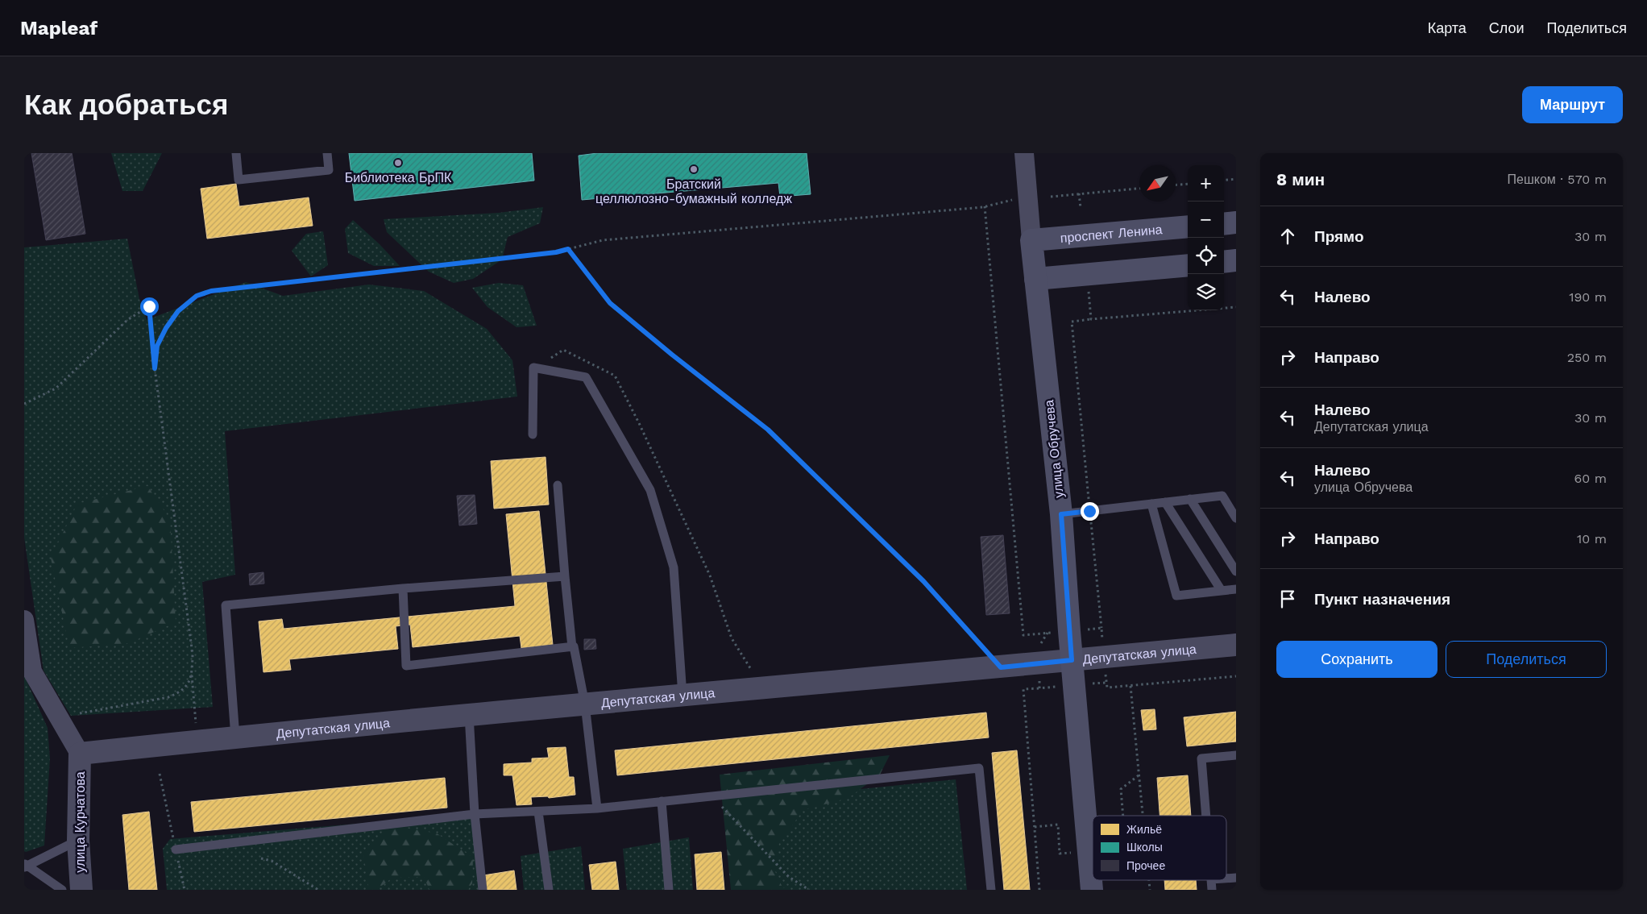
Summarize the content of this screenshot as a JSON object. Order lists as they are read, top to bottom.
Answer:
{
  "streets": {
    "main road": ["проспект Ленина", "улица Обручева"],
    "street": ["Депутатская улица", "улица Курчатова"]
  },
  "crossings": [
    ["проспект Ленина", "улица Обручева"],
    ["улица Обручева", "Депутатская улица"],
    ["Депутатская улица", "улица Курчатова"]
  ],
  "places": ["Библиотека БрПК", "Братский целлюлозно-бумажный колледж"],
  "legend": ["Жильё", "Школы", "Прочее"],
  "north": "bottom left",
  "page": {
    "header": "Mapleaf",
    "nav": ["Карта", "Слои", "Поделиться"],
    "buttons": [
      "Маршрут",
      ["Сохранить", "Поделиться"]
    ],
    "title": "Как добраться",
    "heading": ["8 мин", "Пешком · 570 m"],
    "map_buttons": ["+", "−"],
    "list": [
      ["Прямо", "30 m"],
      ["Налево", "190 m"],
      ["Направо", "250 m"],
      ["Налево", "Депутатская улица", "30 m"],
      ["Налево", "улица Обручева", "60 m"],
      ["Направо", "10 m"],
      "Пункт назначения"
    ]
  }
}
